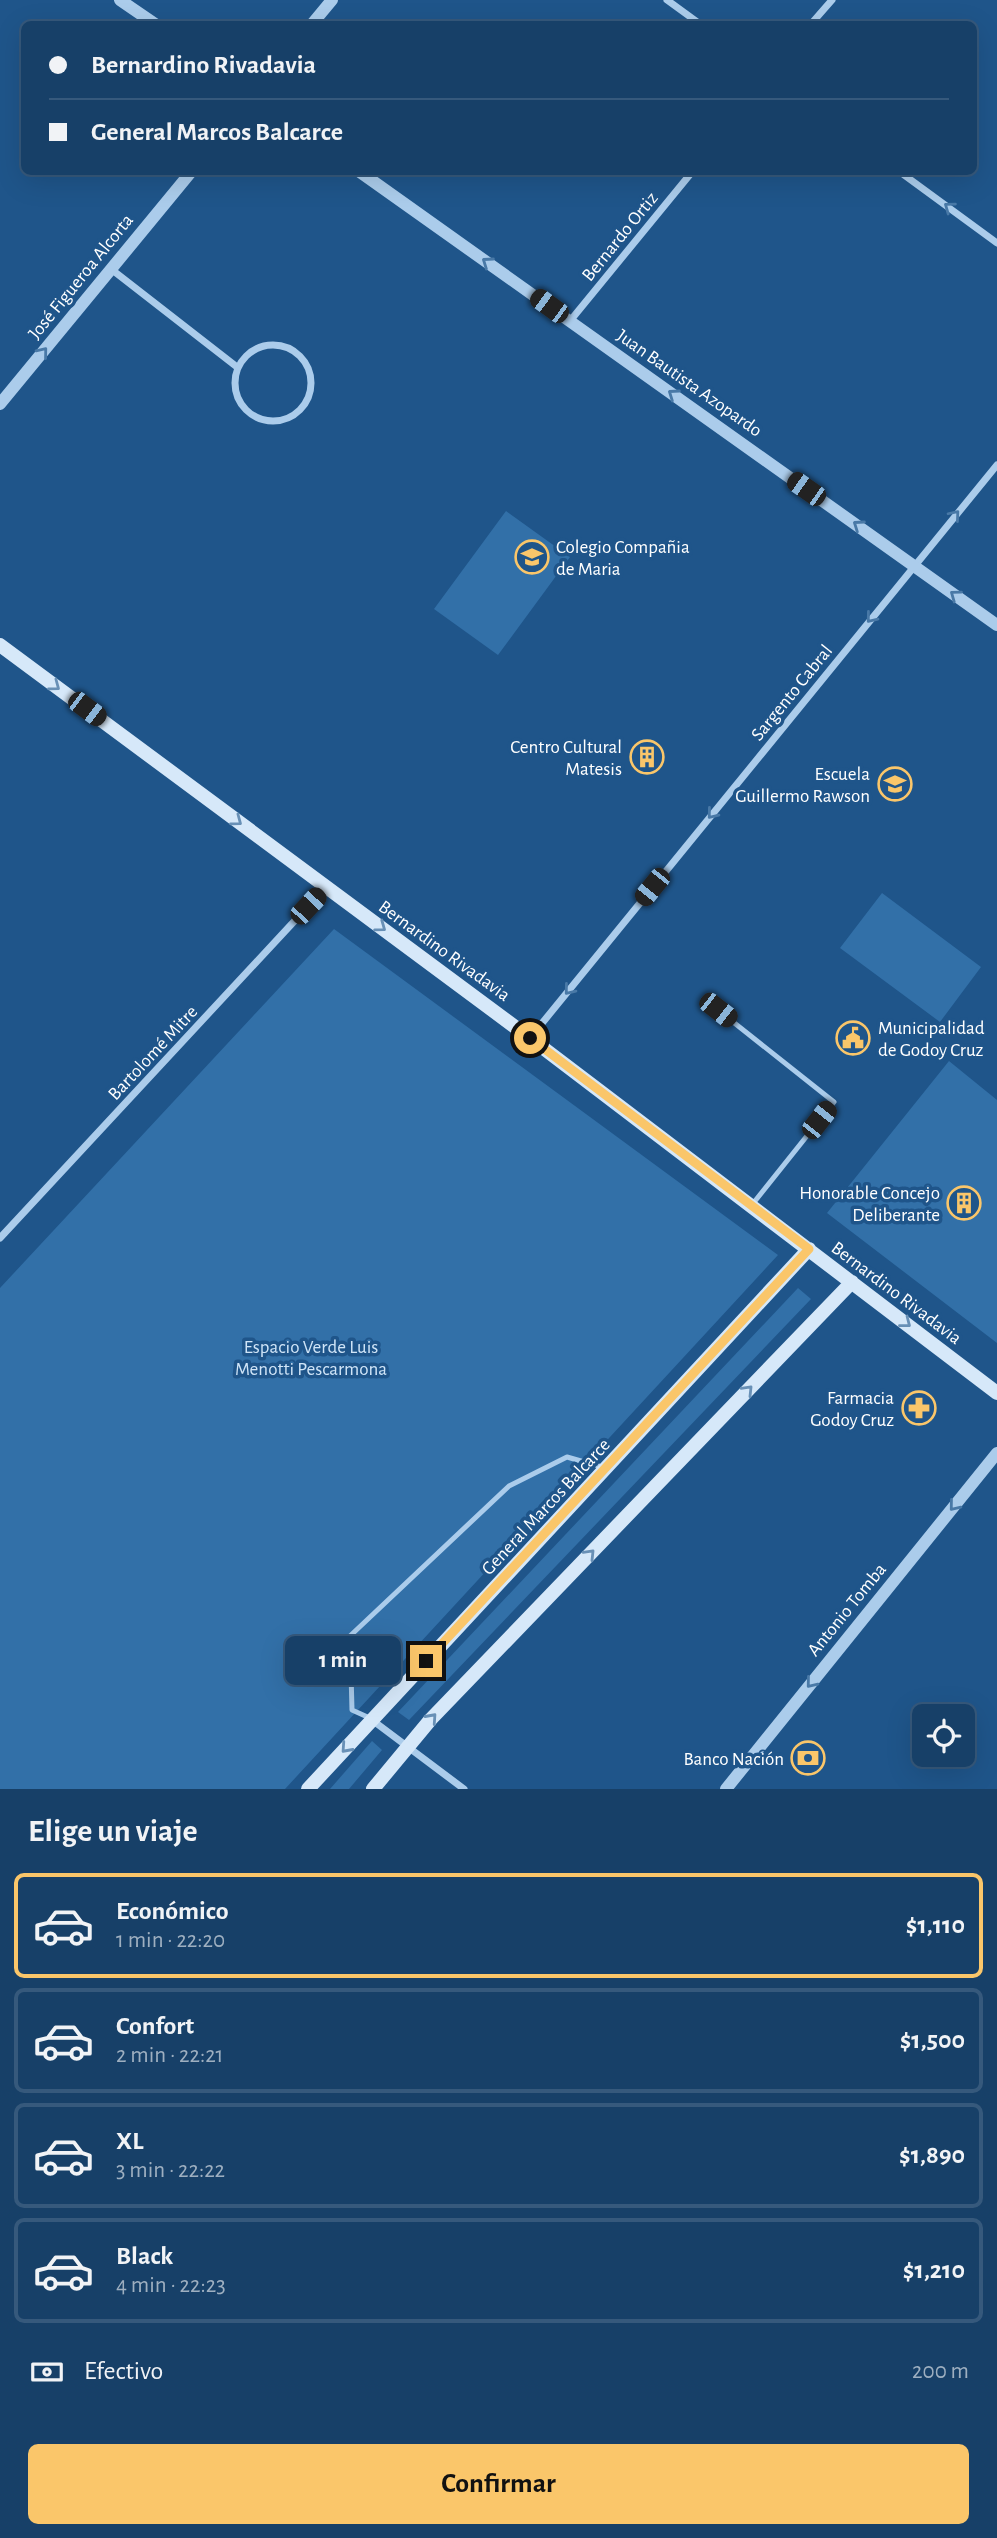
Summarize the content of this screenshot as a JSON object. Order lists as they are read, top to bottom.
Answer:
{
  "streets": {
    "main road": ["Bernardino Rivadavia", "General Marcos Balcarce"],
    "street": [
      "Bernardo Ortiz",
      "José Figueroa Alcorta",
      "Juan Bautista Azopardo",
      "Sargento Cabral",
      "Bartolomé Mitre",
      "Antonio Tomba"
    ]
  },
  "crossings": [
    ["Bernardo Ortiz", "Juan Bautista Azopardo"],
    ["Juan Bautista Azopardo", "Sargento Cabral"],
    ["Sargento Cabral", "Bernardino Rivadavia"],
    ["Bernardino Rivadavia", "Bartolomé Mitre"],
    ["Bernardino Rivadavia", "General Marcos Balcarce"]
  ],
  "one_way": [
    "José Figueroa Alcorta",
    "Juan Bautista Azopardo",
    "Bernardino Rivadavia",
    "Antonio Tomba"
  ],
  "parks": ["Espacio Verde Luis Menotti Pescarmona"],
  "places": {
    "school or university": ["Colegio Compañia de Maria", "Escuela Guillermo Rawson"],
    "building": ["Centro Cultural Matesis", "Honorable Concejo Deliberante"],
    "public building": ["Municipalidad de Godoy Cruz"],
    "pharmacy": ["Farmacia Godoy Cruz"],
    "bank": ["Banco Nación"]
  },
  "page": {
    "banner": ["Bernardino Rivadavia", "General Marcos Balcarce"],
    "bubble": "1 min",
    "heading": "Elige un viaje",
    "list": [
      {
        "name": "Económico",
        "note": "1 min · 22:20",
        "value": "$1,110"
      },
      {
        "name": "Confort",
        "note": "2 min · 22:21",
        "value": "$1,500"
      },
      {
        "name": "XL",
        "note": "3 min · 22:22",
        "value": "$1,890"
      },
      {
        "name": "Black",
        "note": "4 min · 22:23",
        "value": "$1,210"
      }
    ],
    "pay": ["Efectivo", "200 m"],
    "buttons": "Confirmar"
  }
}
